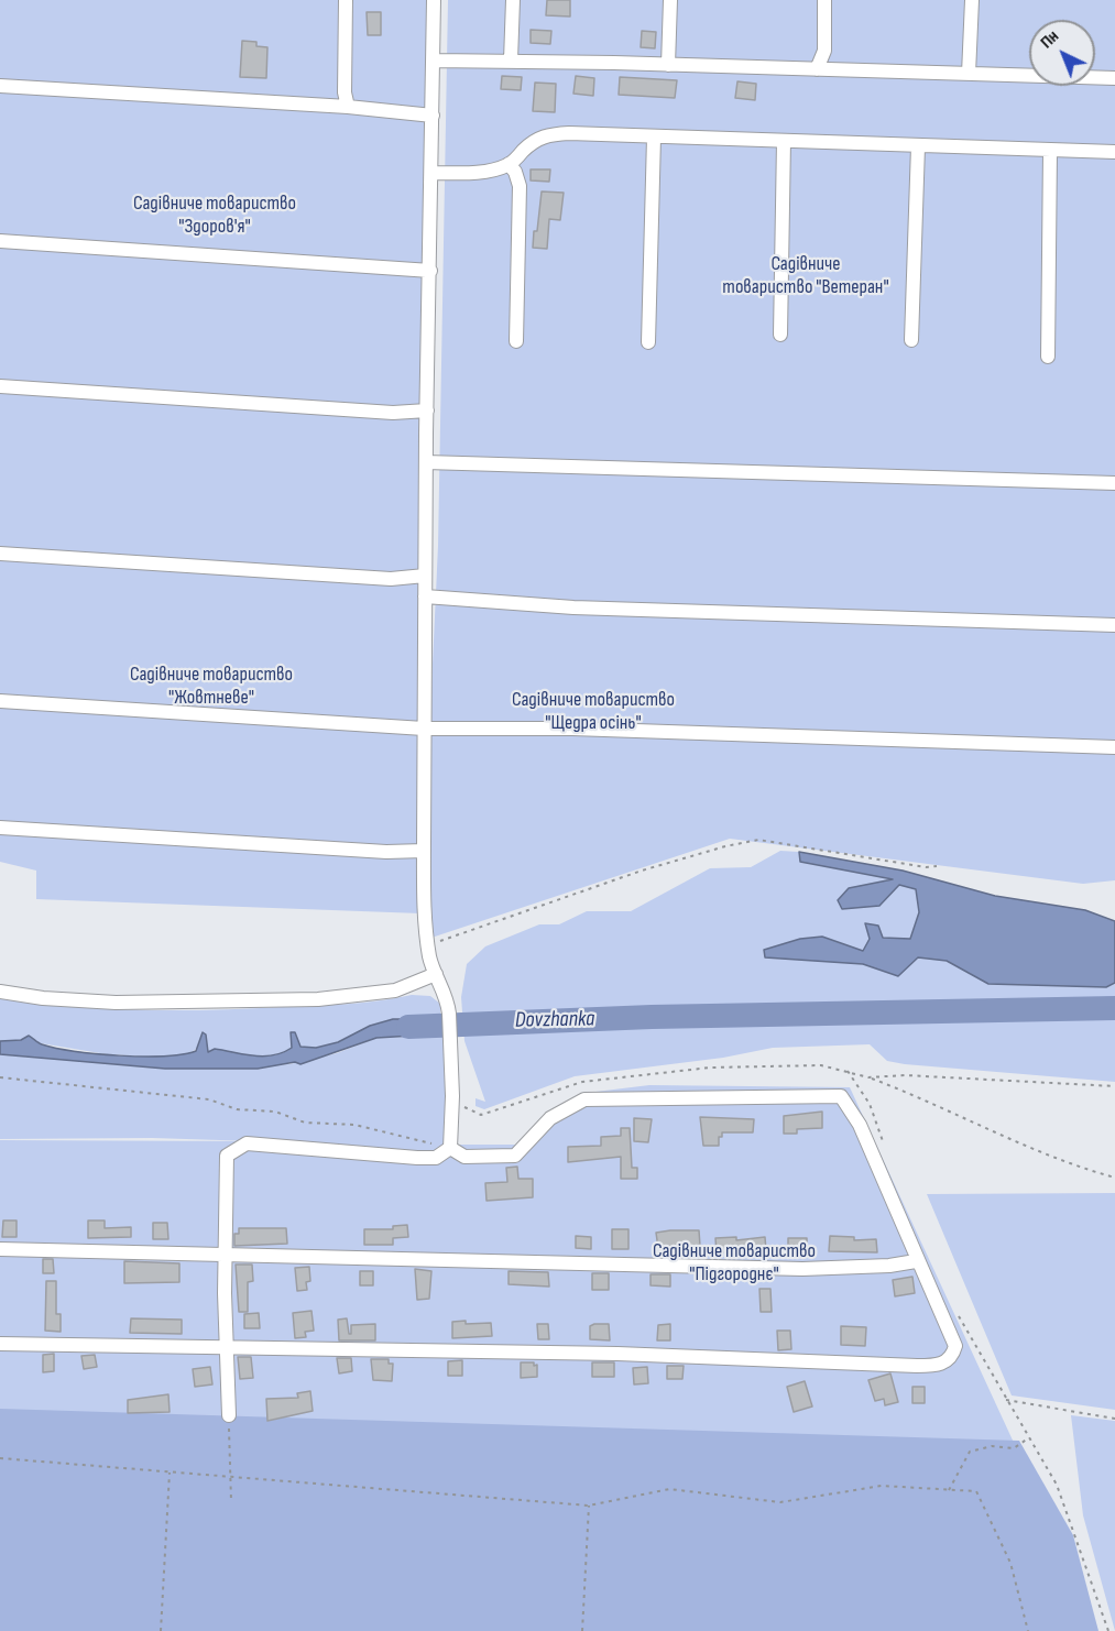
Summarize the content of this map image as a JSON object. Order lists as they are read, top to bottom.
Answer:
{
  "water": ["Dovzhanka"],
  "parks": [
    "Садівниче товариство \"Здоров'я\"",
    "Садівниче товариство \"Ветеран\"",
    "Садівниче товариство \"Жовтневе\"",
    "Садівниче товариство \"Щедра осінь\"",
    "Садівниче товариство \"Підгороднє\""
  ],
  "north": "top left"
}
